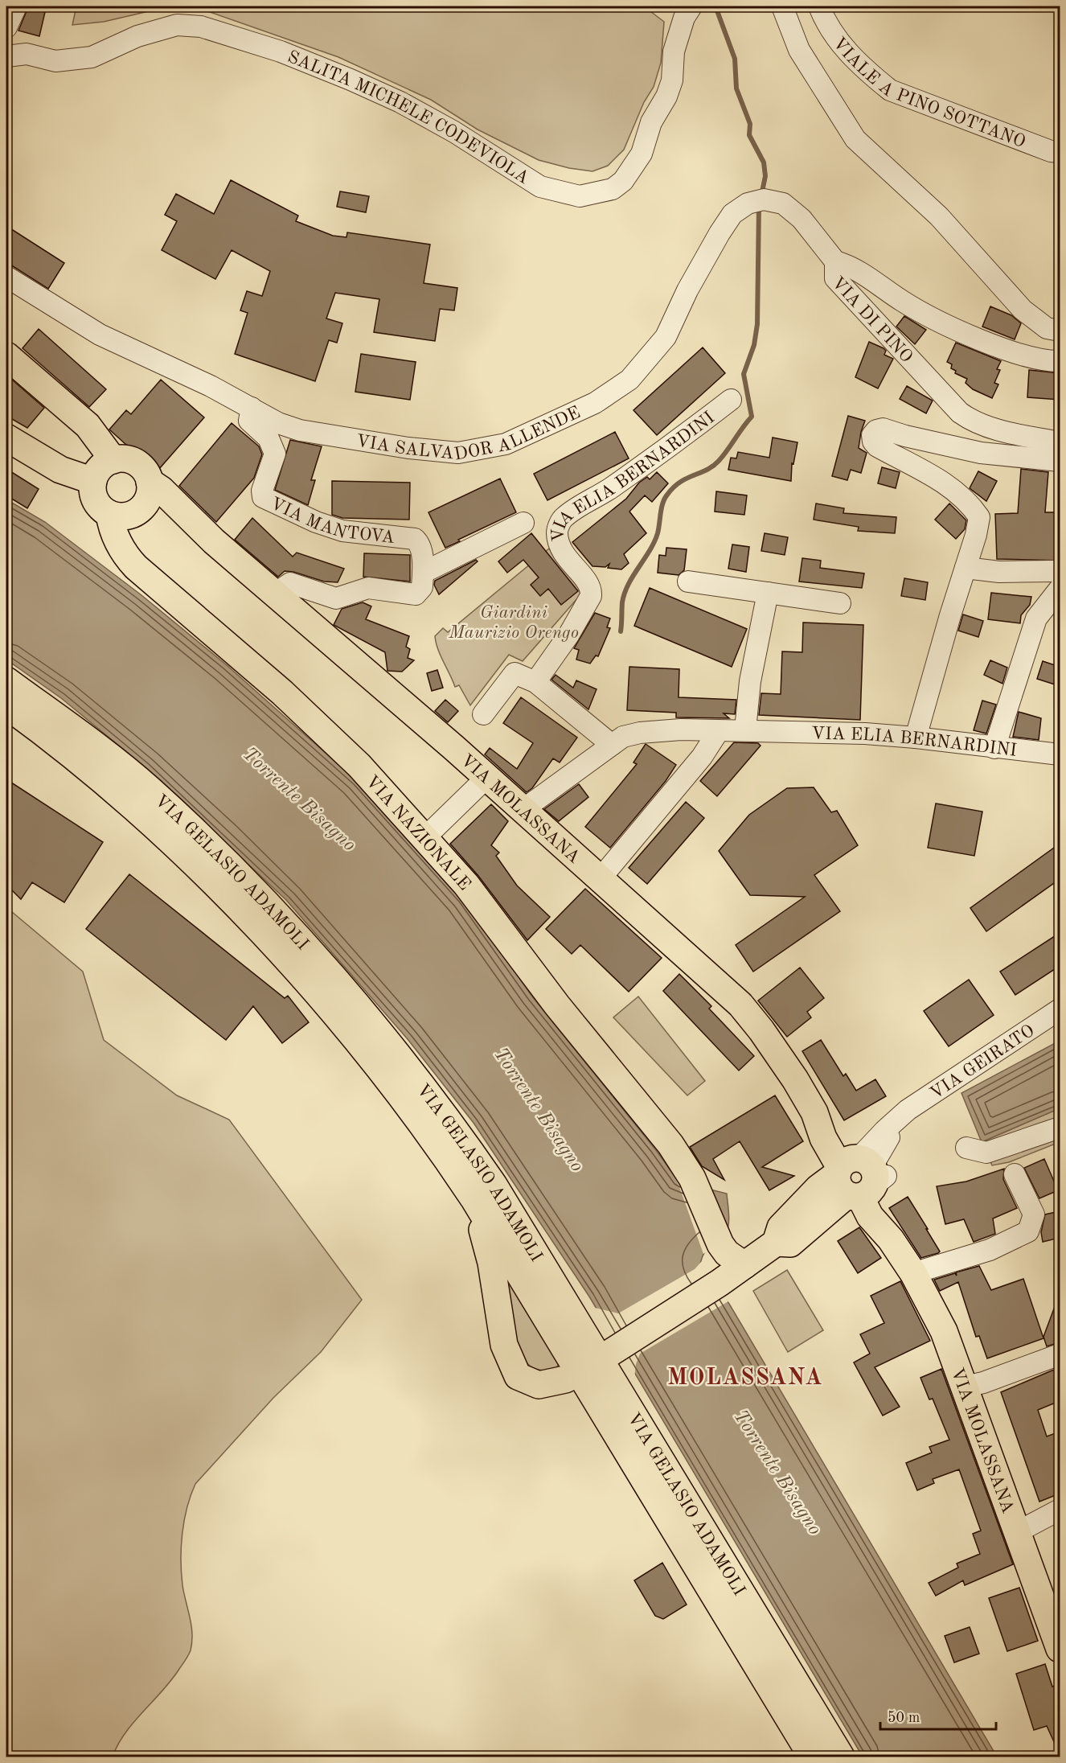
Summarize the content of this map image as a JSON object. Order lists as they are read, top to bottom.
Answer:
{
  "streets": {
    "main road": ["VIA MOLASSANA", "VIA NAZIONALE", "VIA GELASIO ADAMOLI"],
    "street": [
      "VIALE A PINO SOTTANO",
      "SALITA MICHELE CODEVIOLA",
      "VIA DI PINO",
      "VIA SALVADOR ALLENDE",
      "VIA ELIA BERNARDINI",
      "VIA MANTOVA",
      "VIA GEIRATO"
    ]
  },
  "crossings": [
    ["VIA DI PINO", "VIA SALVADOR ALLENDE"],
    ["VIA SALVADOR ALLENDE", "VIA MANTOVA"],
    ["VIA ELIA BERNARDINI", "VIA MOLASSANA"],
    ["VIA MANTOVA", "VIA MOLASSANA"],
    ["VIA MOLASSANA", "VIA NAZIONALE"],
    ["VIA MOLASSANA", "VIA GEIRATO"]
  ],
  "districts": ["MOLASSANA"],
  "water": ["Torrente Bisagno"],
  "parks": ["Giardini Maurizio Orengo"],
  "scale_bar": "50 m"
}
